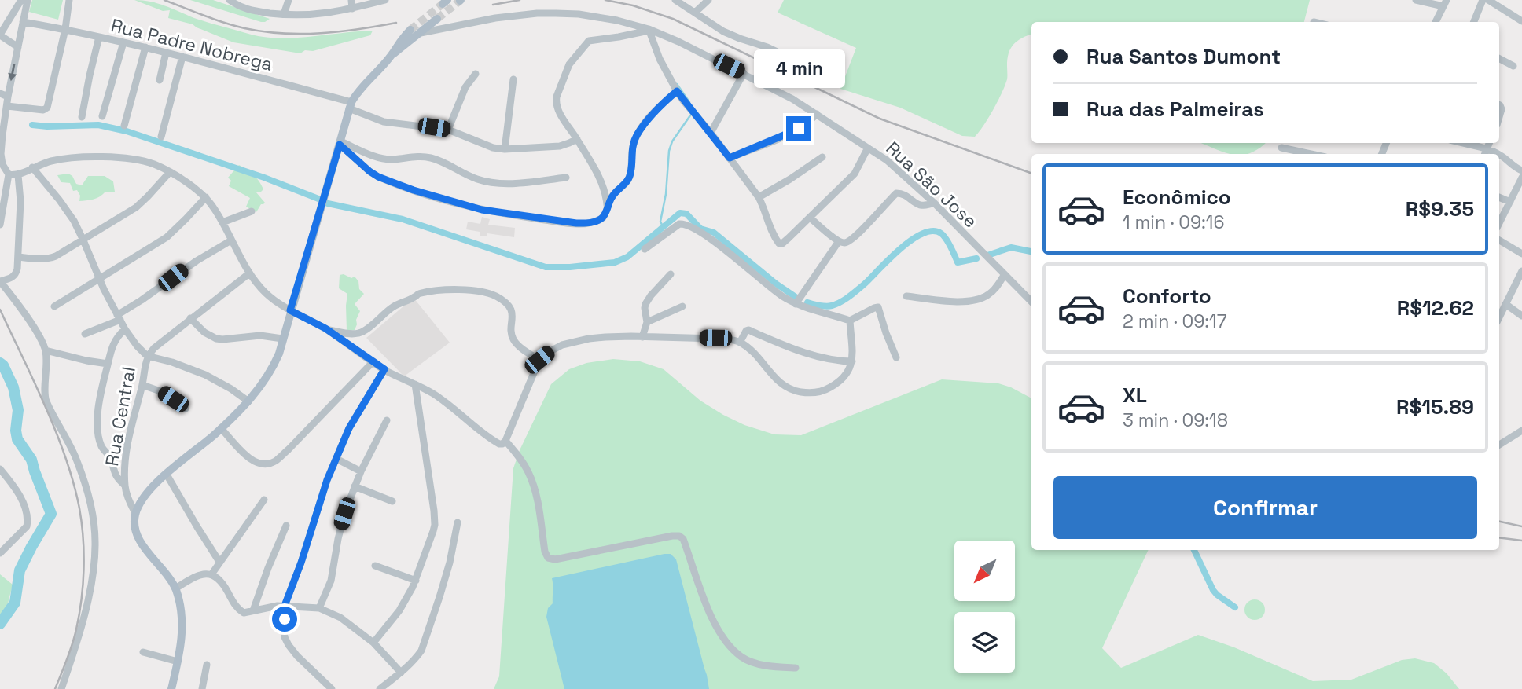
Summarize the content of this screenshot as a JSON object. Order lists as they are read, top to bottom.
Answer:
{
  "streets": {
    "street": ["Rua Padre Nobrega", "Rua São Jose", "Rua Central"]
  },
  "north": "bottom left",
  "page": {
    "banner": ["Rua Santos Dumont", "Rua das Palmeiras"],
    "bubble": "4 min",
    "list": [
      {
        "name": "Econômico",
        "note": "1 min · 09:16",
        "value": "R$9.35"
      },
      {
        "name": "Conforto",
        "note": "2 min · 09:17",
        "value": "R$12.62"
      },
      {
        "name": "XL",
        "note": "3 min · 09:18",
        "value": "R$15.89"
      }
    ],
    "buttons": "Confirmar"
  }
}
